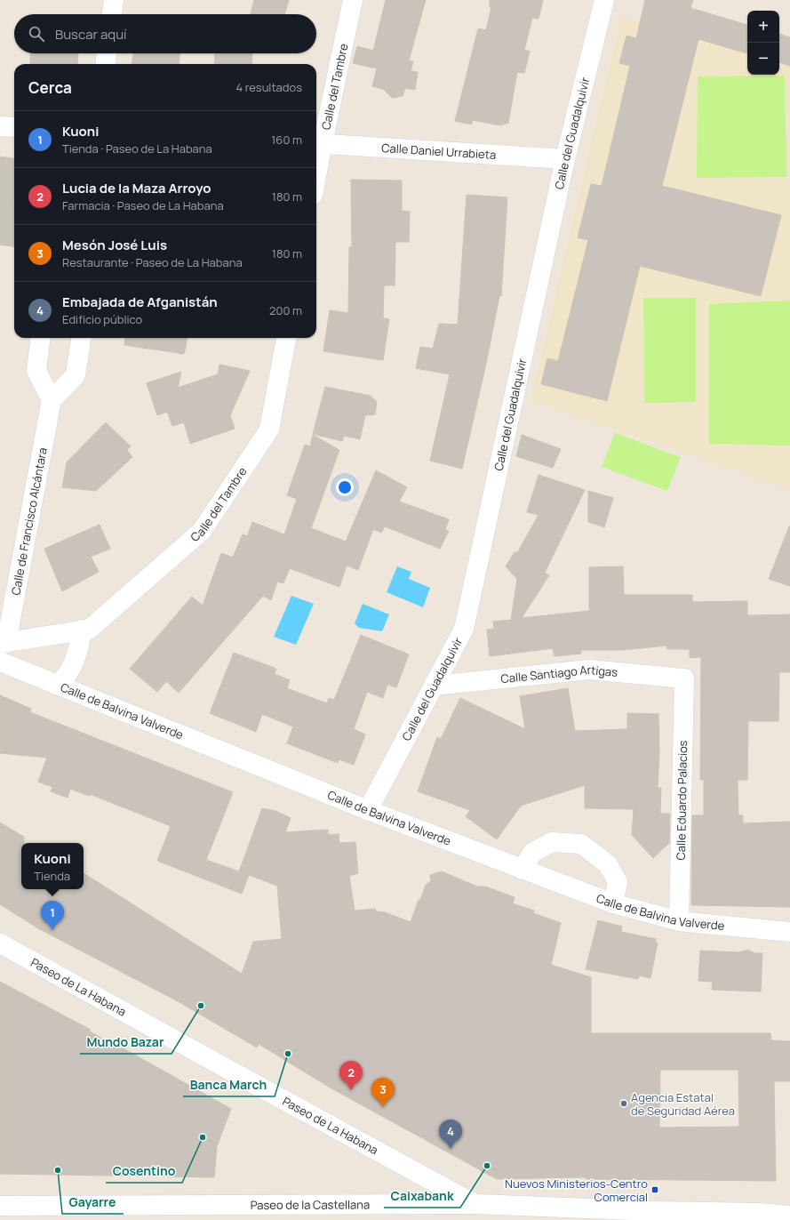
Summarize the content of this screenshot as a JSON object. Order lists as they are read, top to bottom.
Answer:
{
  "streets": {
    "street": [
      "Calle del Tambre",
      "Calle del Guadalquivir",
      "Calle Daniel Urrabieta",
      "Calle de Francisco Alcántara",
      "Calle Santiago Artigas",
      "Calle de Balvina Valverde",
      "Calle Eduardo Palacios",
      "Paseo de La Habana",
      "Paseo de la Castellana"
    ]
  },
  "crossings": [
    ["Calle del Tambre", "Calle Daniel Urrabieta"],
    ["Calle del Tambre", "Calle de Francisco Alcántara"],
    ["Calle del Guadalquivir", "Calle Daniel Urrabieta"],
    ["Calle del Guadalquivir", "Calle Santiago Artigas"],
    ["Calle del Guadalquivir", "Calle de Balvina Valverde"],
    ["Calle Santiago Artigas", "Calle Eduardo Palacios"],
    ["Calle de Balvina Valverde", "Calle Eduardo Palacios"],
    ["Paseo de La Habana", "Paseo de la Castellana"]
  ],
  "places": {
    "other": [
      "Mundo Bazar",
      "Banca March",
      "Agencia Estatal de Seguridad Aérea",
      "Cosentino",
      "Caixabank",
      "Gayarre"
    ],
    "transit": ["Nuevos Ministerios-Centro Comercial"]
  },
  "page": {
    "map_buttons": ["+", "−"],
    "search": "Buscar aquí",
    "heading": ["Cerca", "4 resultados"],
    "list": [
      {
        "mark": "1",
        "name": "Kuoni",
        "note": "Tienda · Paseo de La Habana",
        "value": "160 m"
      },
      {
        "mark": "2",
        "name": "Lucia de la Maza Arroyo",
        "note": "Farmacia · Paseo de La Habana",
        "value": "180 m"
      },
      {
        "mark": "3",
        "name": "Mesón José Luis",
        "note": "Restaurante · Paseo de La Habana",
        "value": "180 m"
      },
      {
        "mark": "4",
        "name": "Embajada de Afganistán",
        "note": "Edificio público",
        "value": "200 m"
      }
    ],
    "popup": ["Kuoni", "Tienda"],
    "pins": [
      "1",
      "2",
      "3",
      "4"
    ]
  }
}
